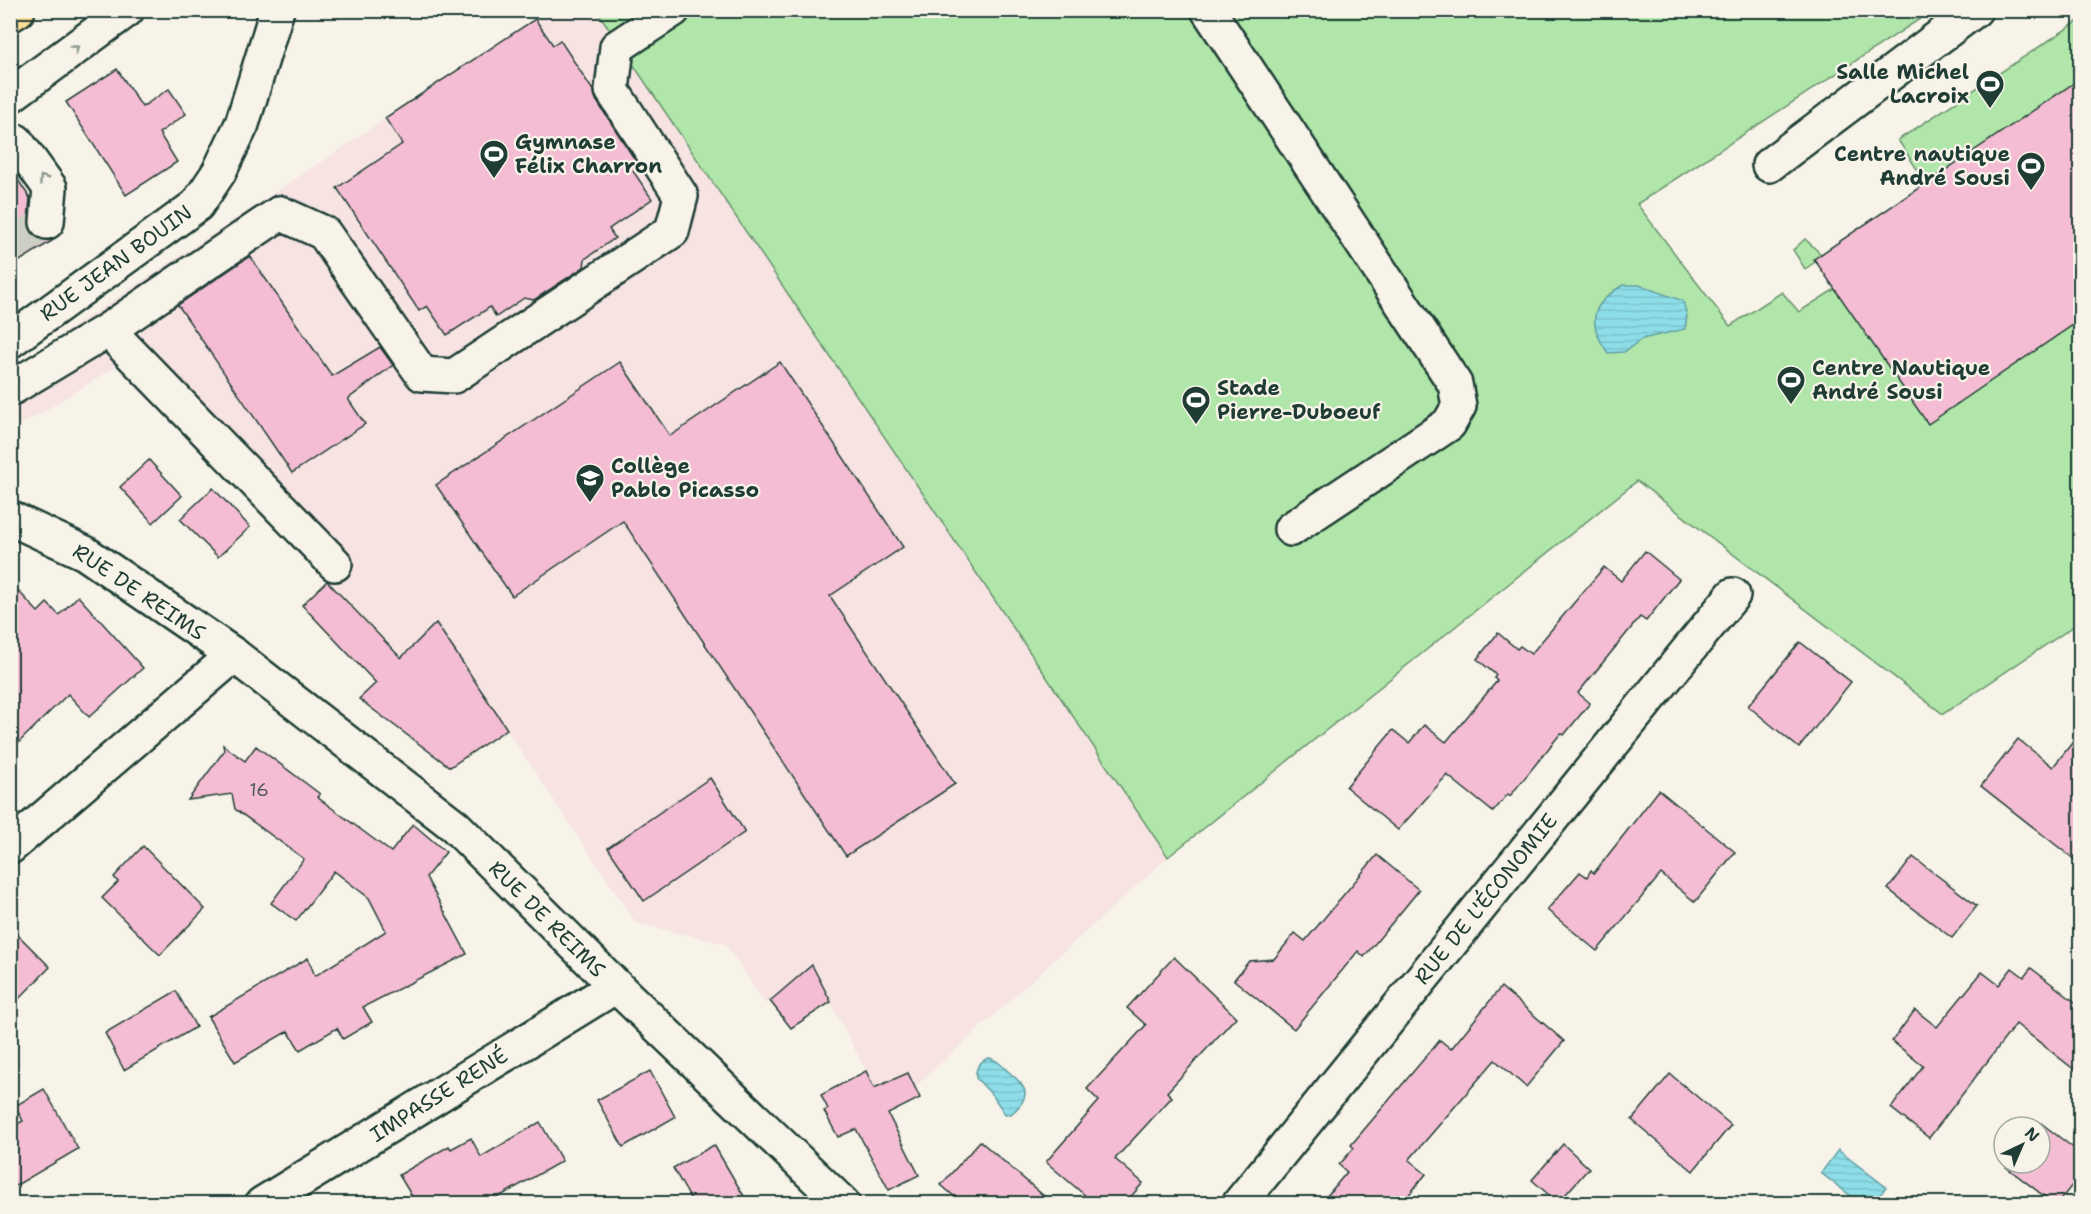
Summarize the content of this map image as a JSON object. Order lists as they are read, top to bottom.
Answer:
{
  "streets": {
    "street": [
      "RUE JEAN BOUIN",
      "RUE DE REIMS",
      "RUE DE L'ÉCONOMIE",
      "IMPASSE RENÉ"
    ]
  },
  "crossings": [
    ["RUE DE REIMS", "IMPASSE RENÉ"]
  ],
  "places": {
    "sports": [
      "Salle Michel Lacroix",
      "Gymnase Félix Charron",
      "Centre nautique André Sousi",
      "Centre Nautique André Sousi",
      "Stade Pierre-Duboeuf"
    ],
    "school or university": ["Collège Pablo Picasso"]
  },
  "house_numbers": ["16"],
  "north": "top right"
}
